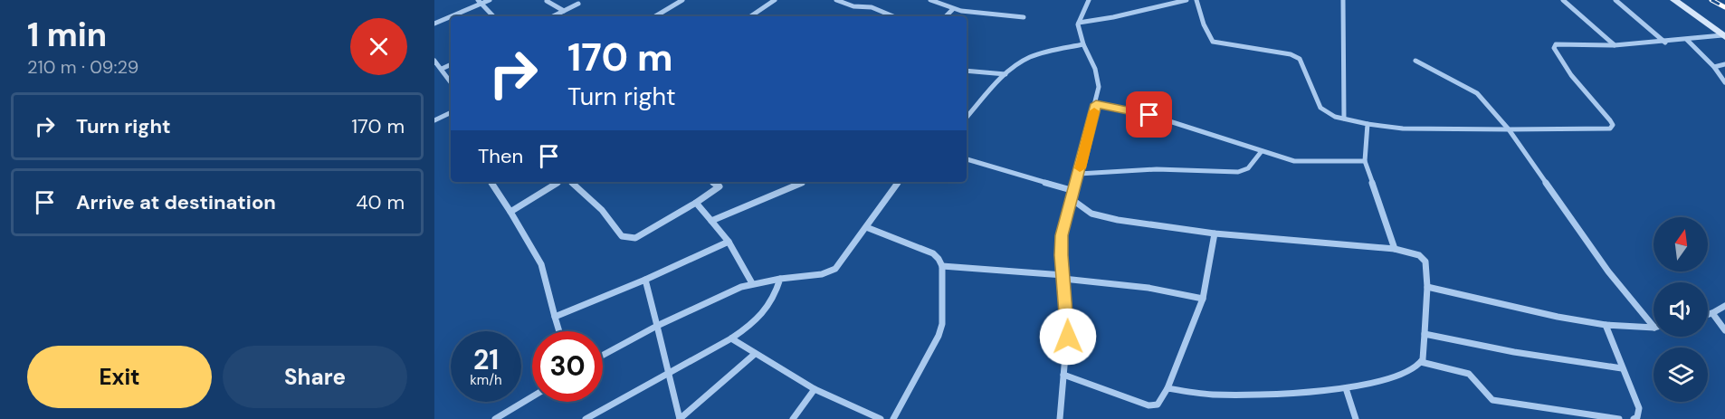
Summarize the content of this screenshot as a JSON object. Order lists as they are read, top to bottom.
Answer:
{
  "north": "top",
  "page": {
    "heading": ["1 min", "210 m · 09:29"],
    "turn": ["170 m", "Turn right"],
    "list": [
      {
        "name": "Turn right",
        "value": "170 m"
      },
      {
        "name": "Arrive at destination",
        "value": "40 m"
      }
    ],
    "then": "Then",
    "speed": "21 km/h",
    "limit": "30",
    "buttons": ["Exit", "Share"]
  }
}
